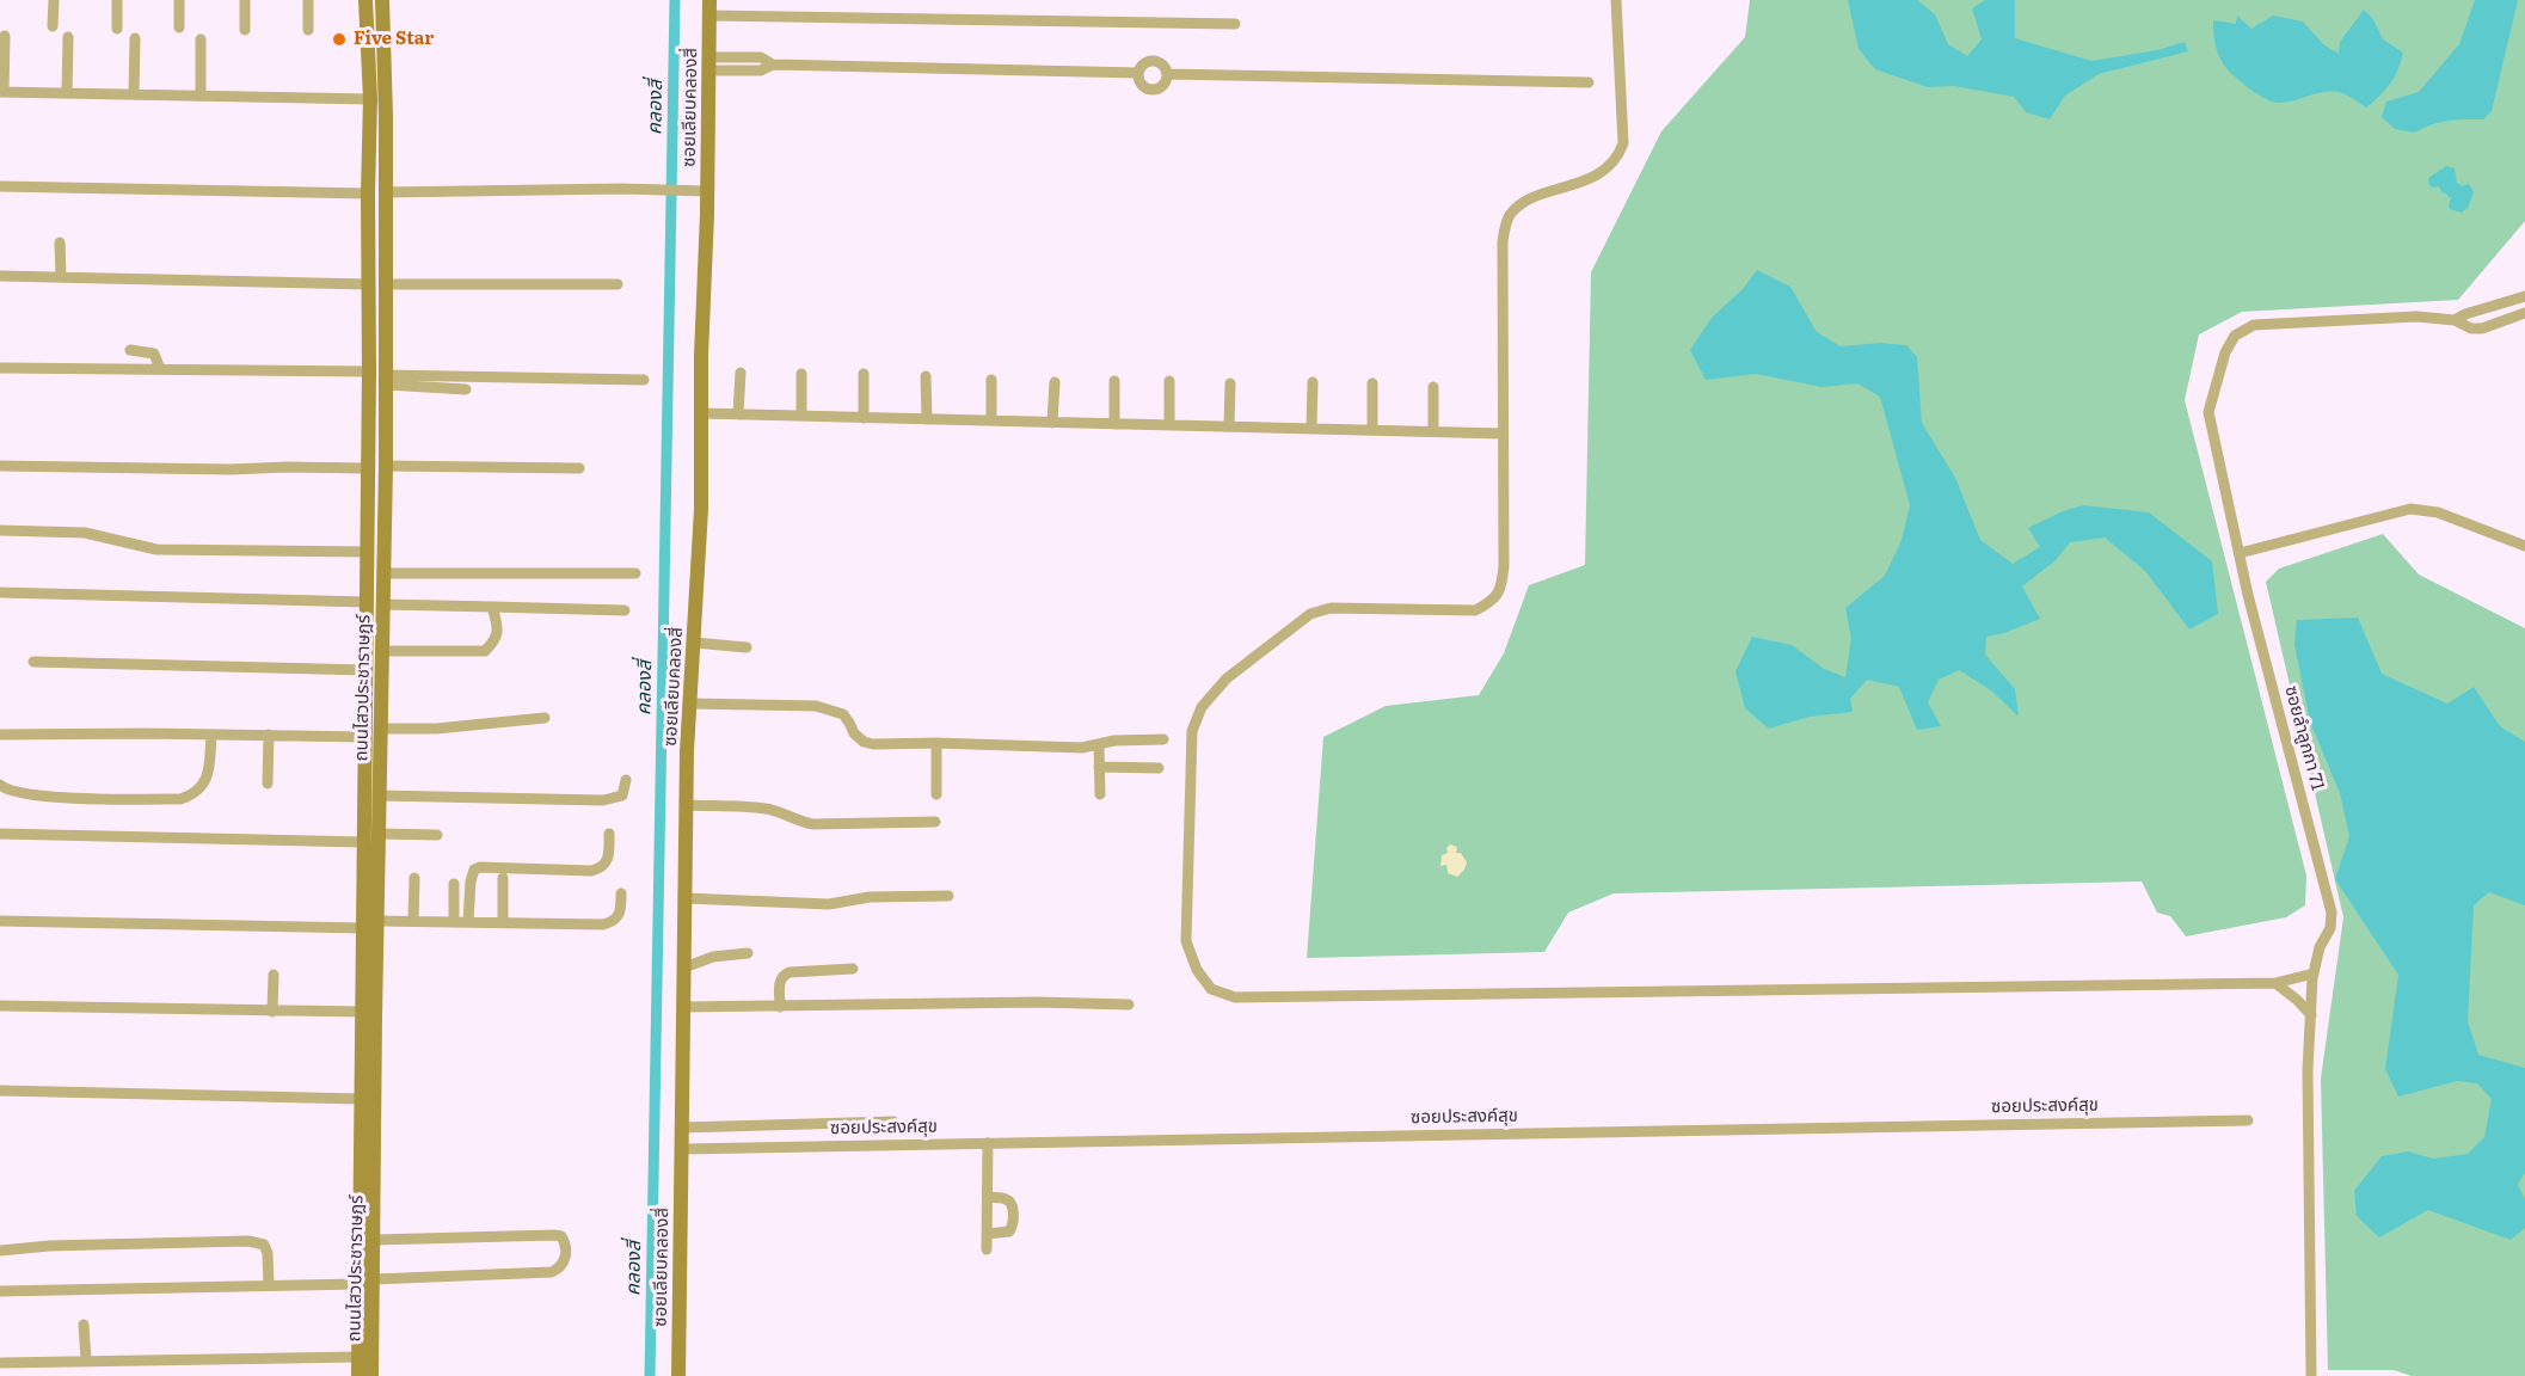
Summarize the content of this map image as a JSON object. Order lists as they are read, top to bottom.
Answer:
{
  "streets": {
    "main road": ["ซอยเลียบคลองสี่", "ถนนไสวประชาราษฎร์"],
    "street": ["ซอยลำลูกกา 71", "ซอยประสงค์สุข"]
  },
  "crossings": [
    ["ซอยเลียบคลองสี่", "ซอยประสงค์สุข"]
  ],
  "water": ["คลองสี่"],
  "places": ["Five Star"]
}
